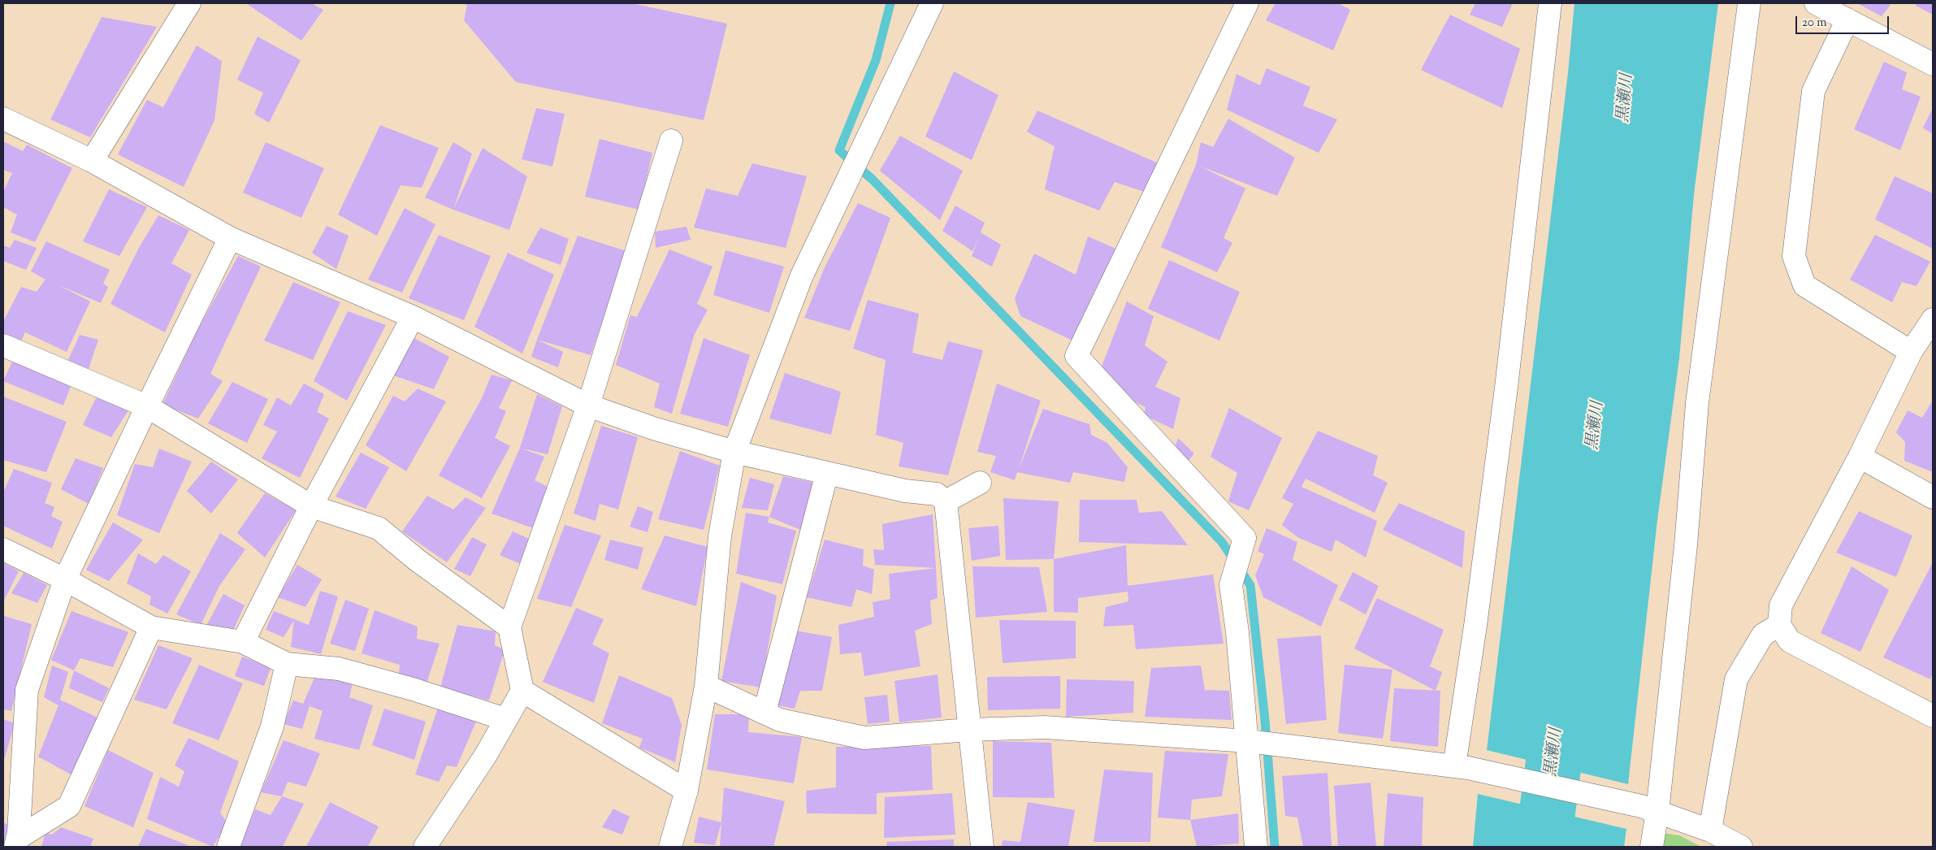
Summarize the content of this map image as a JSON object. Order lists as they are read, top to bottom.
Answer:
{
  "water": ["黒瀬川"],
  "scale_bar": "20 m"
}
